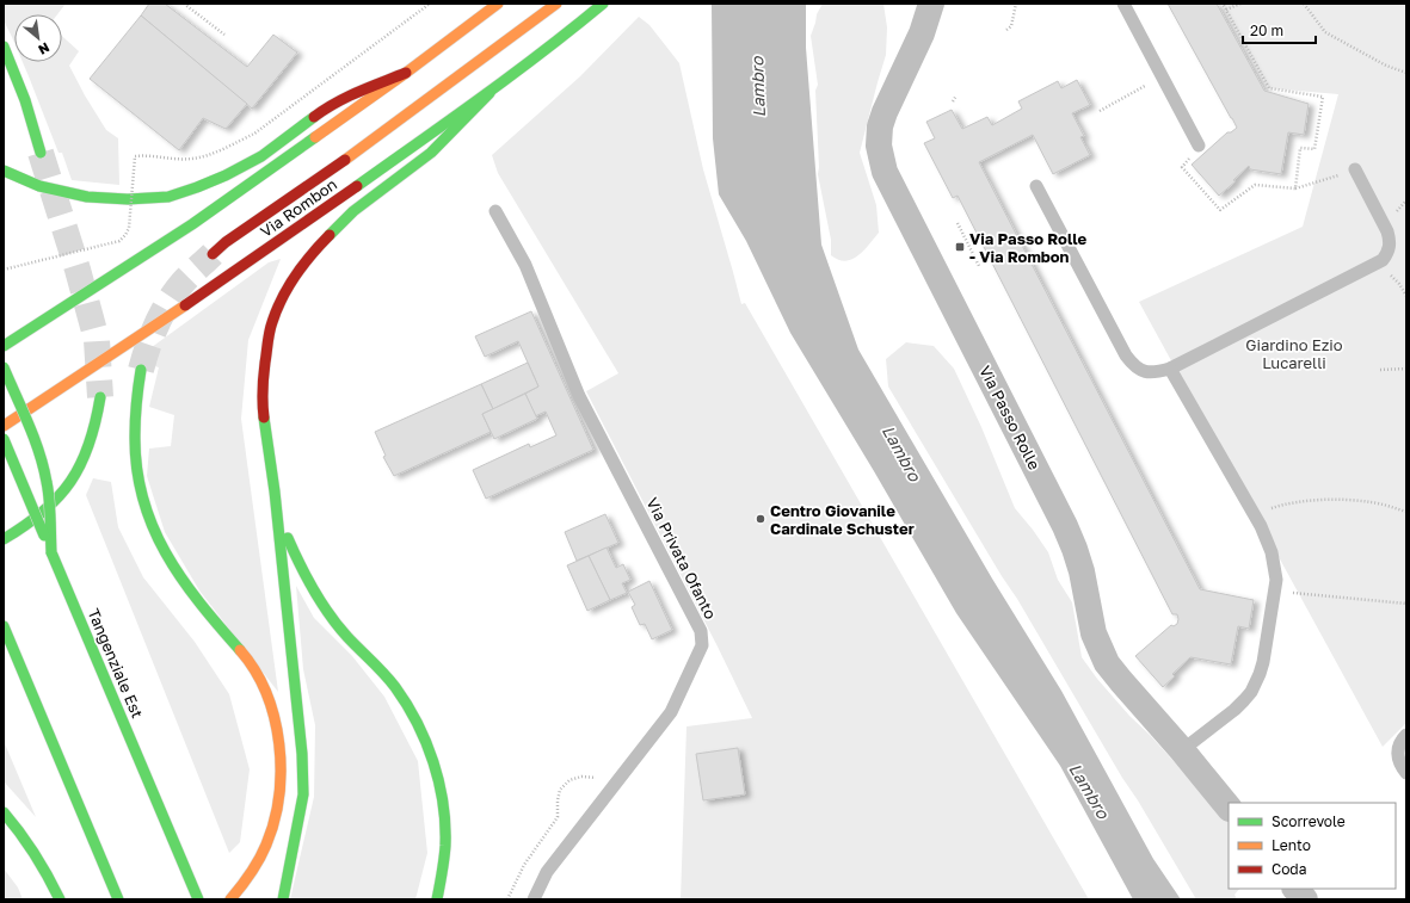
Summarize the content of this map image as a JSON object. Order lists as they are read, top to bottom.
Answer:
{
  "streets": {
    "main road": ["Via Rombon", "Tangenziale Est"],
    "street": ["Via Passo Rolle"],
    "lane": ["Via Privata Ofanto"]
  },
  "water": ["Lambro"],
  "parks": ["Giardino Ezio Lucarelli"],
  "places": {
    "transit": ["Via Passo Rolle - Via Rombon"],
    "other": ["Centro Giovanile Cardinale Schuster"]
  },
  "legend": ["Scorrevole", "Lento", "Coda"],
  "scale_bar": "20 m",
  "north": "bottom right"
}
